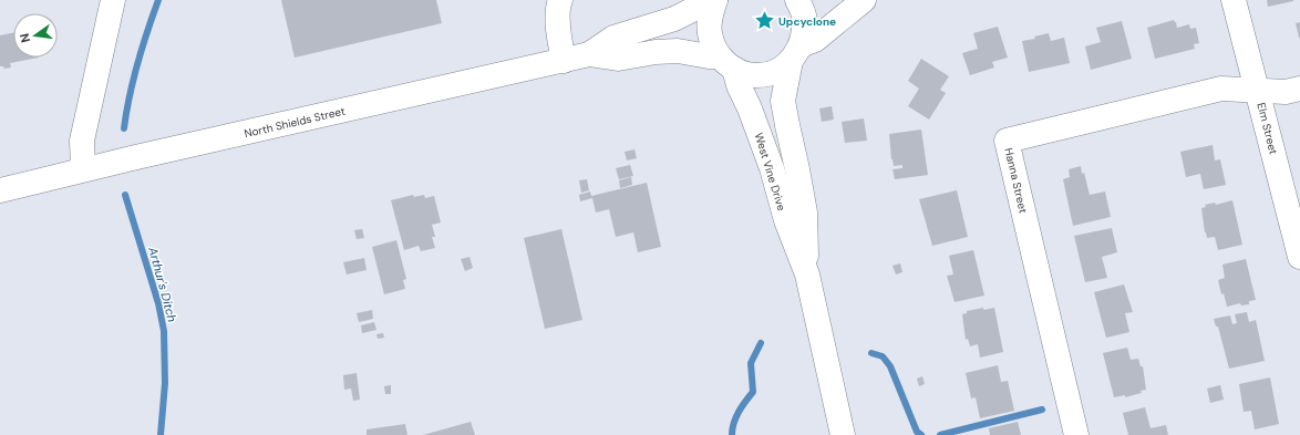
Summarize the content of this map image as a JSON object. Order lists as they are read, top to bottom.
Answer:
{
  "streets": {
    "street": [
      "North Shields Street",
      "Elm Street",
      "West Vine Drive",
      "Hanna Street"
    ]
  },
  "crossings": [
    ["North Shields Street", "West Vine Drive"],
    ["Elm Street", "Hanna Street"]
  ],
  "water": ["Arthur's Ditch"],
  "places": {
    "place": ["Upcyclone"]
  },
  "north": "left"
}
